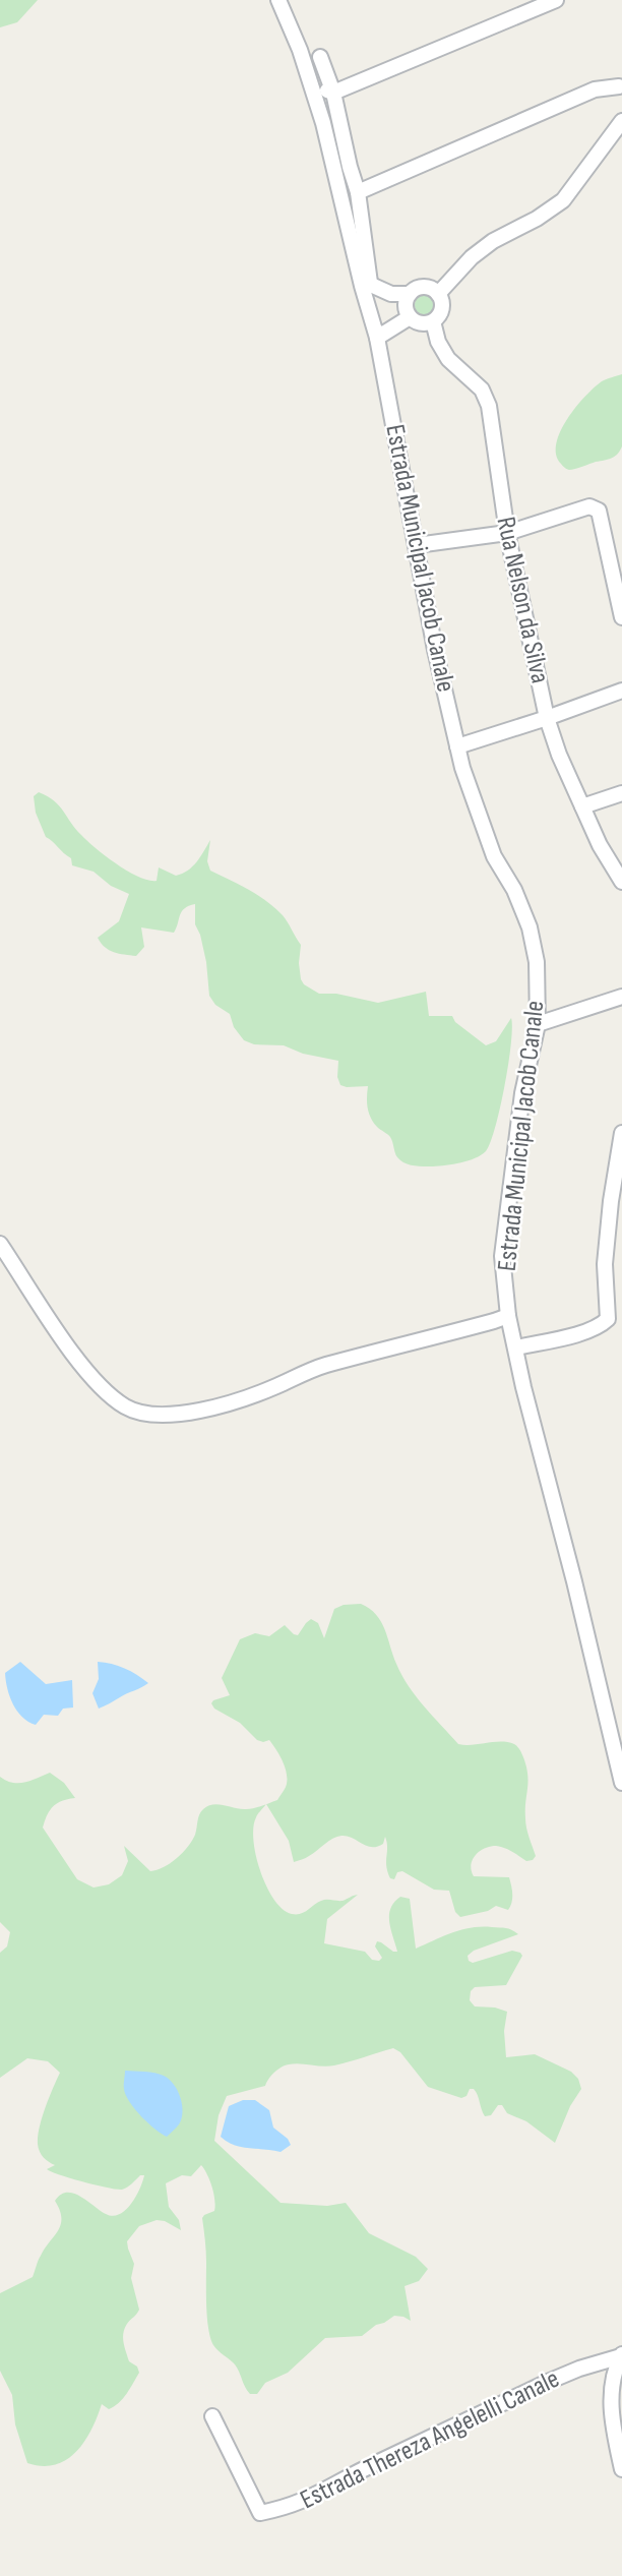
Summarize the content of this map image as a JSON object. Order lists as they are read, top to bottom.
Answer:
{
  "streets": {
    "street": ["Estrada Municipal Jacob Canale", "Rua Nelson da Silva", "Estrada Thereza Angelelli Canale"]
  }
}
